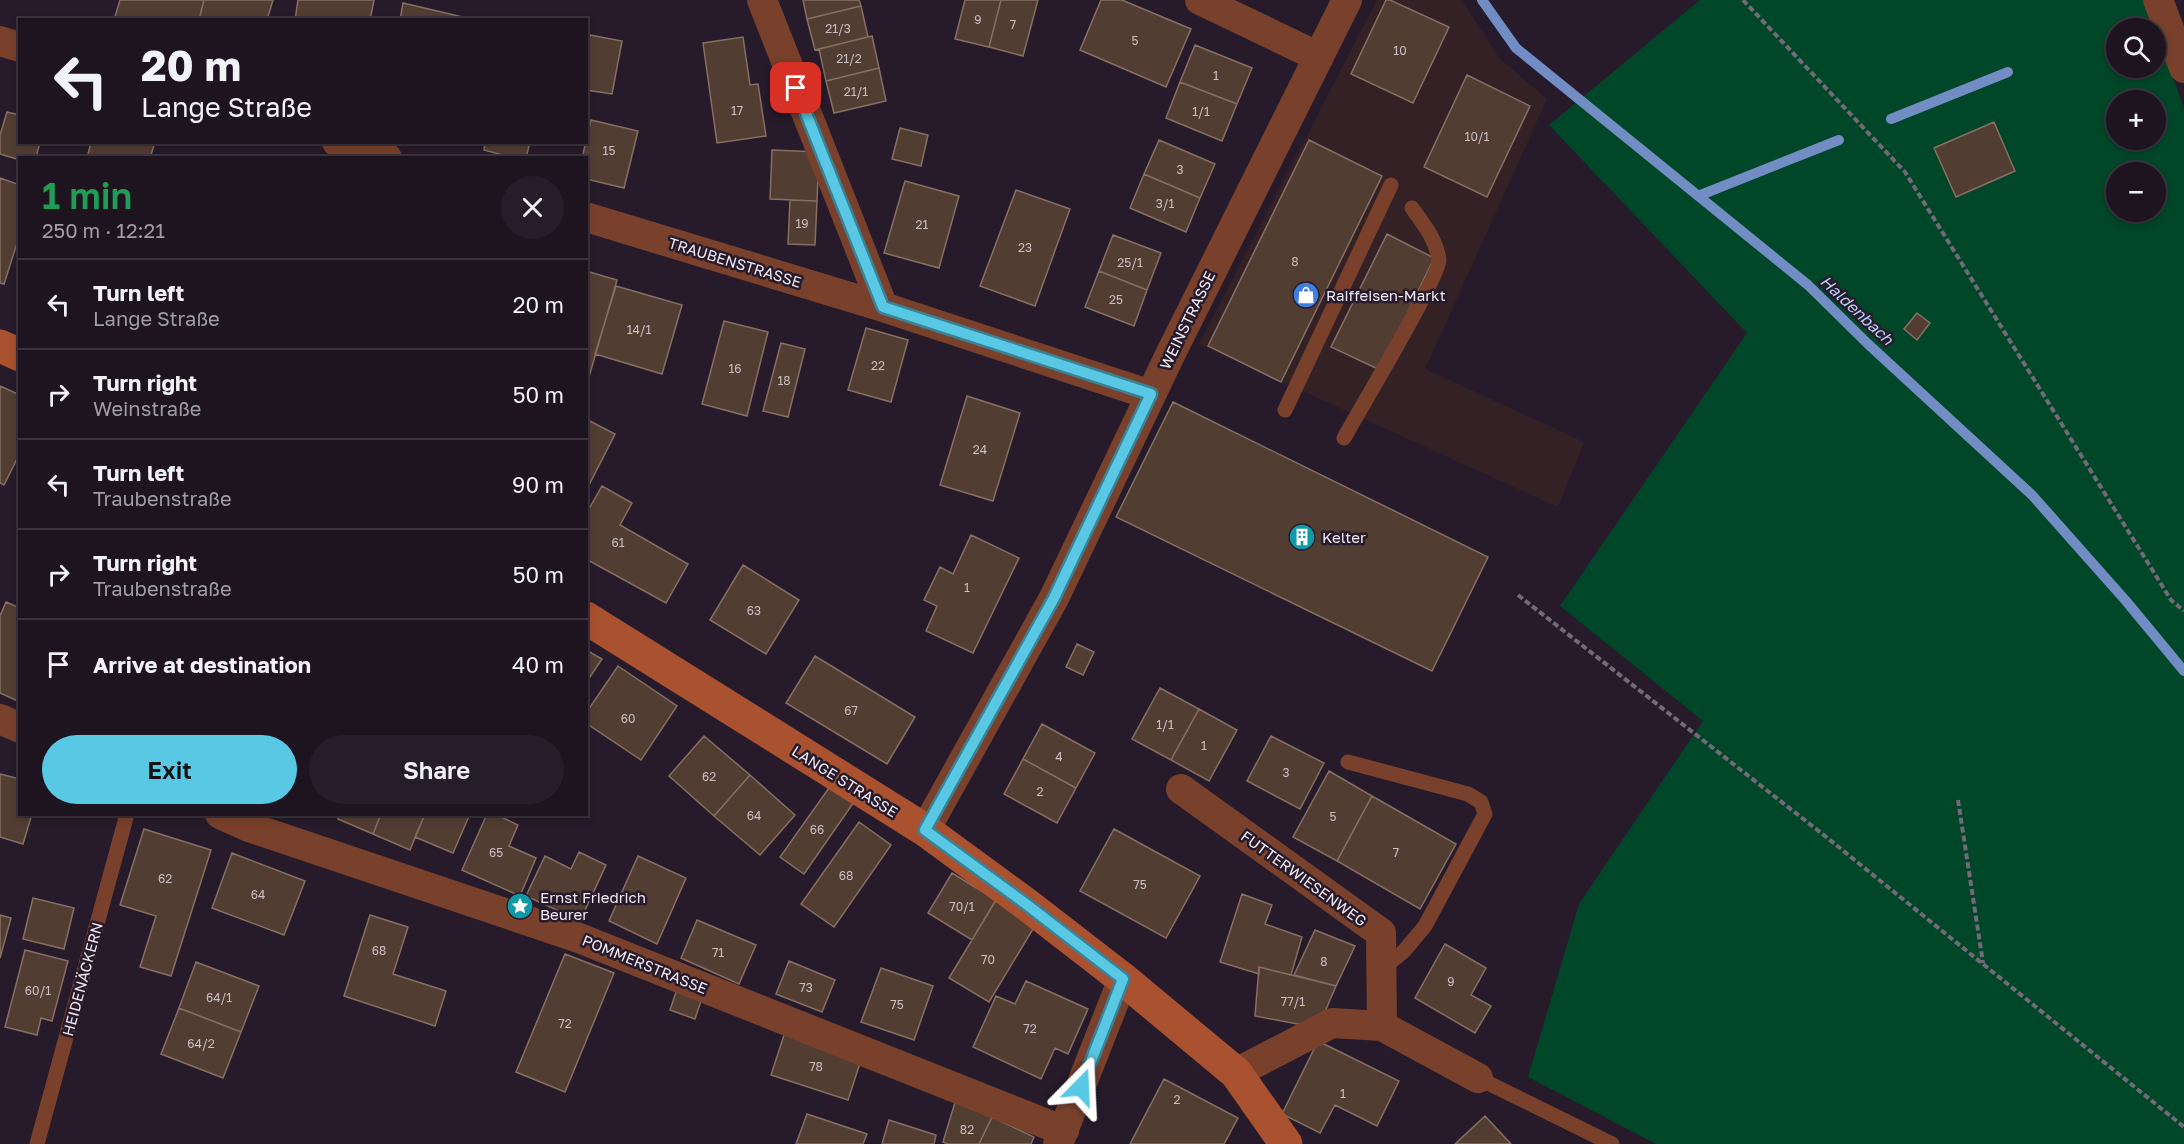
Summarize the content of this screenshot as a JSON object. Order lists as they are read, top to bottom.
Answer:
{
  "streets": {
    "main road": ["LANGE STRASSE"],
    "street": [
      "TRAUBENSTRASSE",
      "WEINSTRASSE",
      "FUTTERWIESENWEG",
      "POMMERSTRASSE"
    ],
    "lane": ["HEIDENÄCKERN"]
  },
  "crossings": [
    ["TRAUBENSTRASSE", "WEINSTRASSE"],
    ["WEINSTRASSE", "LANGE STRASSE"]
  ],
  "water": ["Haldenbach"],
  "places": {
    "shop": ["Raiffeisen-Markt"],
    "building": ["Kelter"],
    "place": ["Ernst Friedrich Beurer"]
  },
  "house_numbers": [
    "9",
    "7",
    "21/3",
    "5",
    "10",
    "21/2",
    "1",
    "21/1",
    "17",
    "1/1",
    "10/1",
    "15",
    "3",
    "3/1",
    "19",
    "21",
    "23",
    "8",
    "25/1",
    "25",
    "14/1",
    "22",
    "16",
    "18",
    "24",
    "61",
    "1",
    "63",
    "67",
    "60",
    "1/1",
    "1",
    "4",
    "3",
    "62",
    "2",
    "64",
    "5",
    "66",
    "65",
    "7",
    "68",
    "62",
    "75",
    "64",
    "70/1",
    "68",
    "71",
    "70",
    "8",
    "9",
    "73",
    "60/1",
    "64/1",
    "77/1",
    "75",
    "72",
    "72",
    "64/2",
    "78",
    "1",
    "2",
    "82"
  ],
  "page": {
    "map_buttons": ["+", "−"],
    "turn": ["20 m", "Lange Straße"],
    "heading": ["1 min", "250 m · 12:21"],
    "list": [
      {
        "name": "Turn left",
        "note": "Lange Straße",
        "value": "20 m"
      },
      {
        "name": "Turn right",
        "note": "Weinstraße",
        "value": "50 m"
      },
      {
        "name": "Turn left",
        "note": "Traubenstraße",
        "value": "90 m"
      },
      {
        "name": "Turn right",
        "note": "Traubenstraße",
        "value": "50 m"
      },
      {
        "name": "Arrive at destination",
        "value": "40 m"
      }
    ],
    "buttons": ["Exit", "Share"]
  }
}
